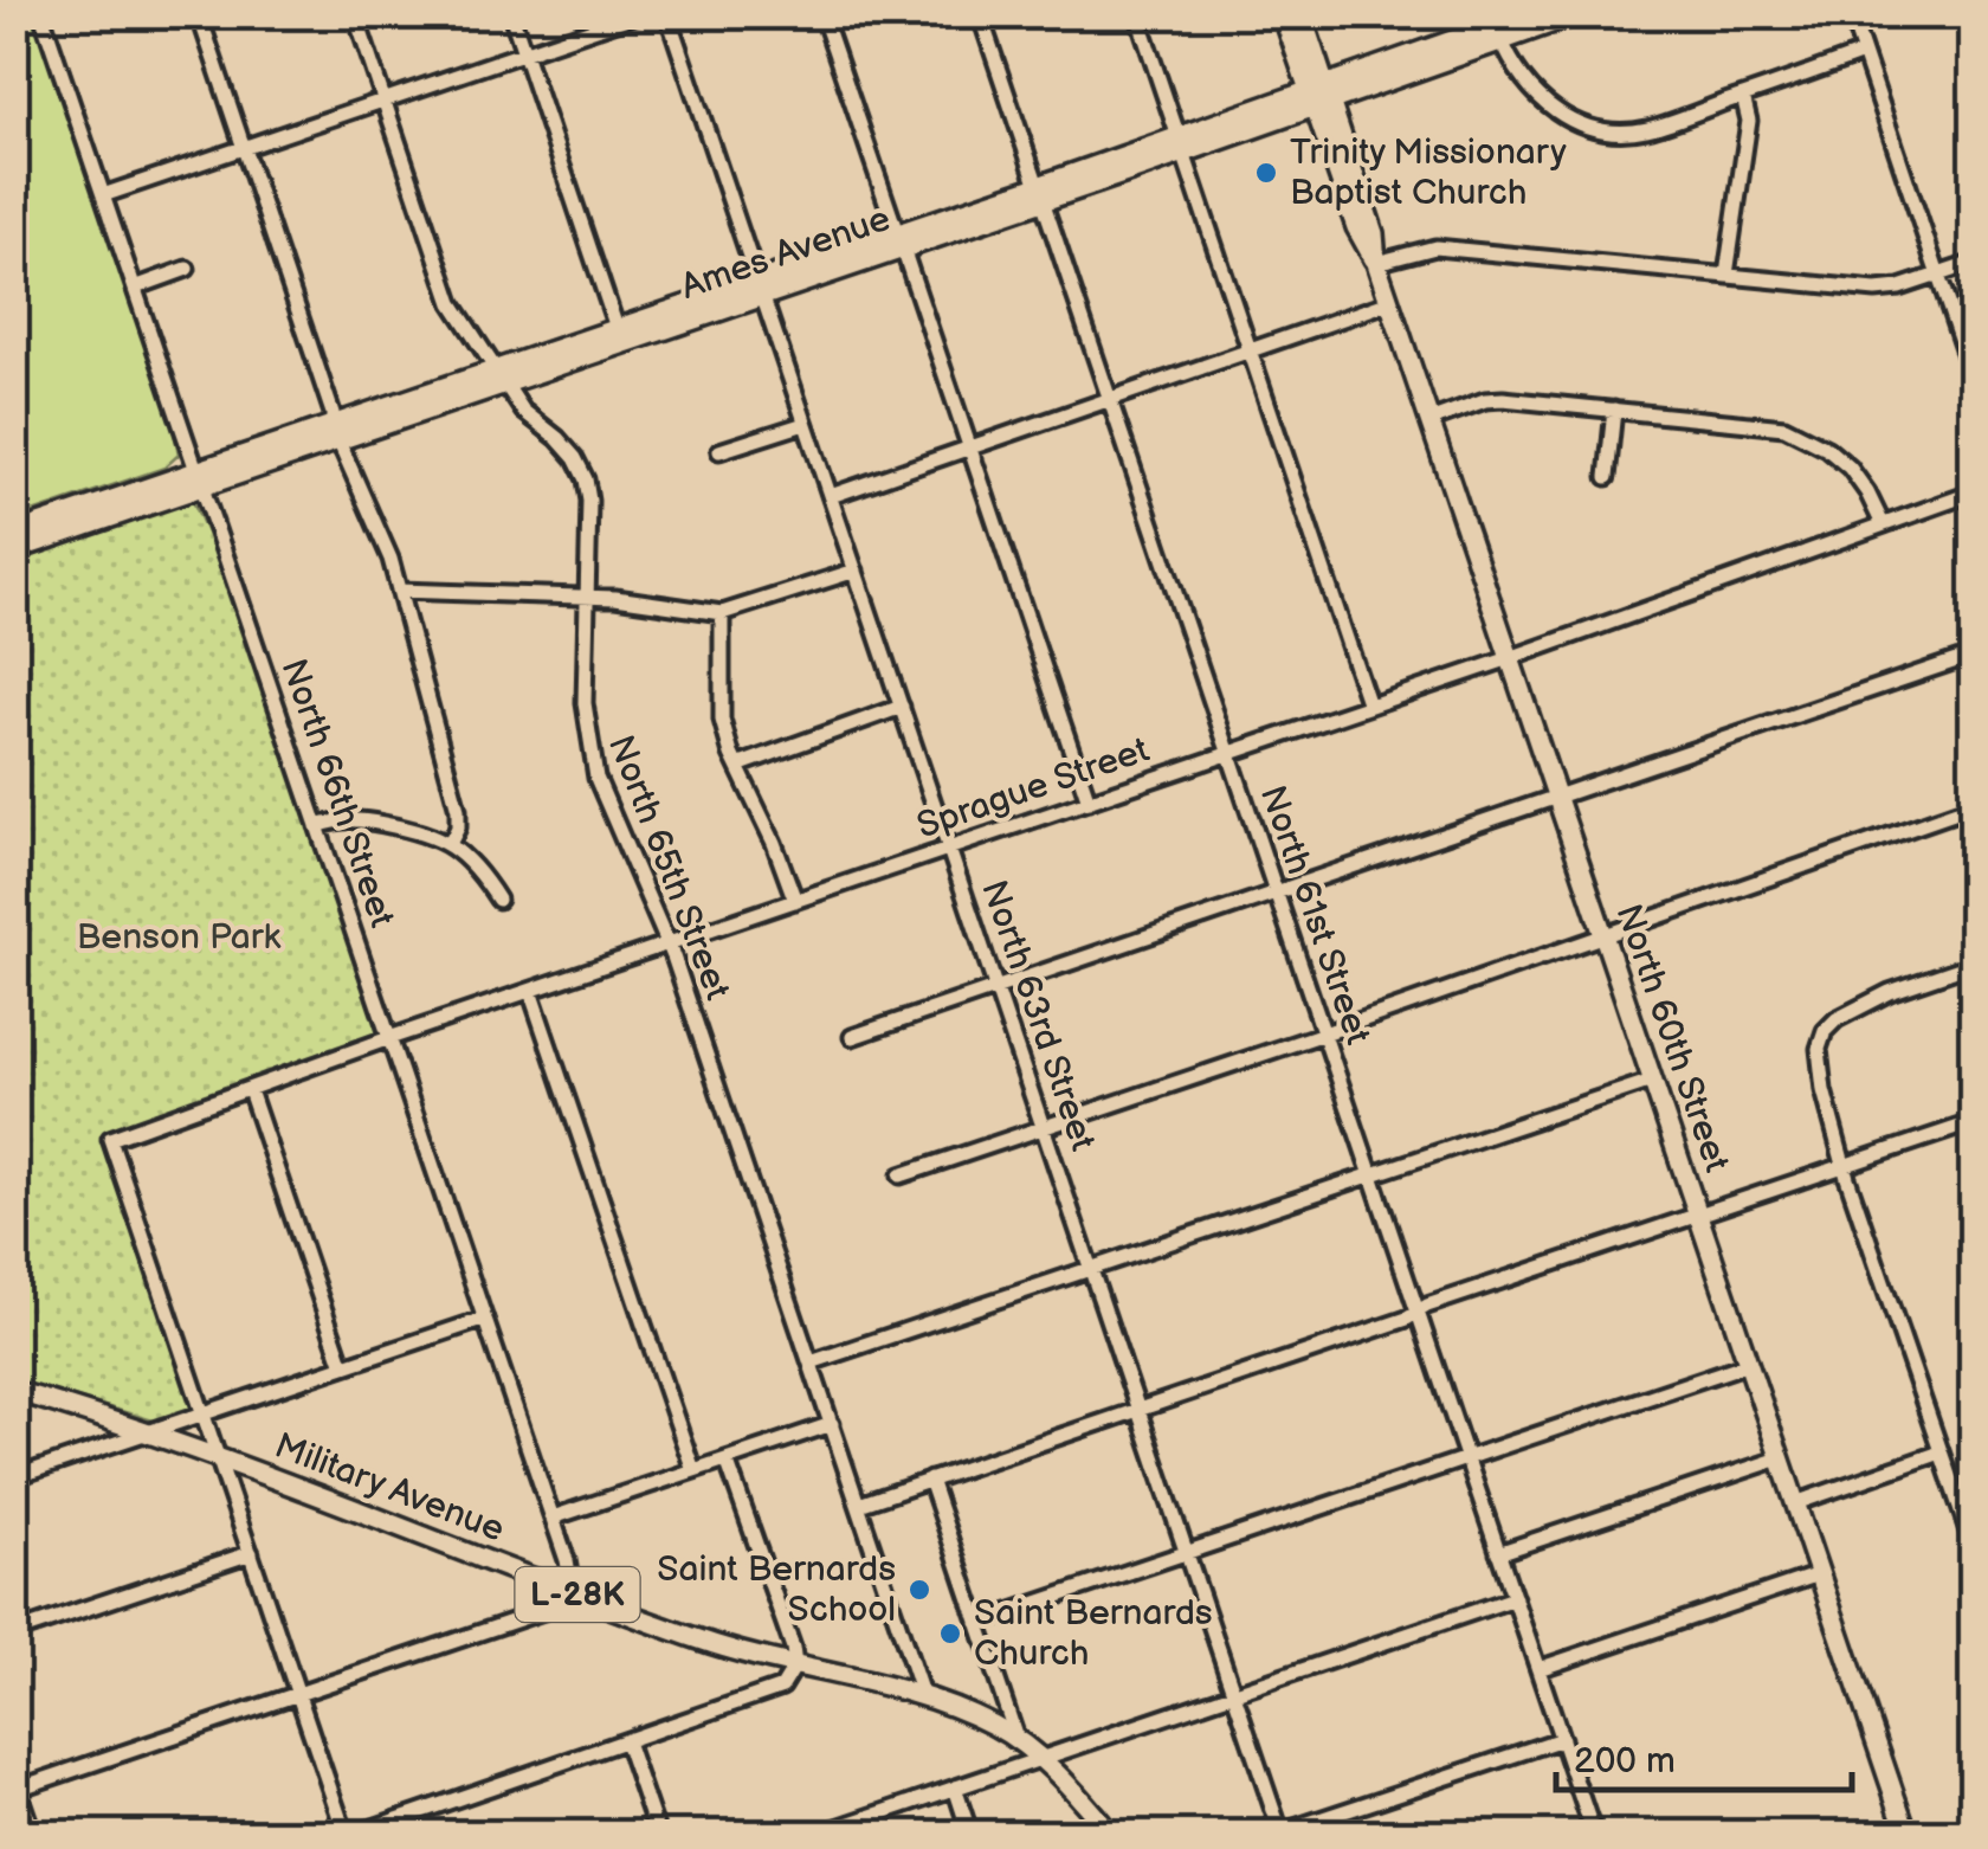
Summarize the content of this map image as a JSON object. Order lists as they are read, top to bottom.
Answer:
{
  "streets": {
    "main road": [
      "Ames Avenue",
      "North 60th Street",
      "Military Avenue",
      "L-28K"
    ],
    "street": [
      "Sprague Street",
      "North 66th Street",
      "North 65th Street",
      "North 61st Street",
      "North 63rd Street"
    ]
  },
  "crossings": [
    ["Ames Avenue", "North 66th Street"],
    ["Ames Avenue", "North 65th Street"],
    ["Ames Avenue", "North 61st Street"],
    ["Ames Avenue", "North 63rd Street"],
    ["Ames Avenue", "North 60th Street"],
    ["Sprague Street", "North 66th Street"],
    ["Sprague Street", "North 65th Street"],
    ["Sprague Street", "North 61st Street"],
    ["Sprague Street", "North 63rd Street"],
    ["Sprague Street", "North 60th Street"],
    ["North 66th Street", "Military Avenue"],
    ["North 65th Street", "Military Avenue"]
  ],
  "parks": ["Benson Park"],
  "places": ["Trinity Missionary Baptist Church", "Saint Bernards School", "Saint Bernards Church"],
  "scale_bar": "200 m"
}
